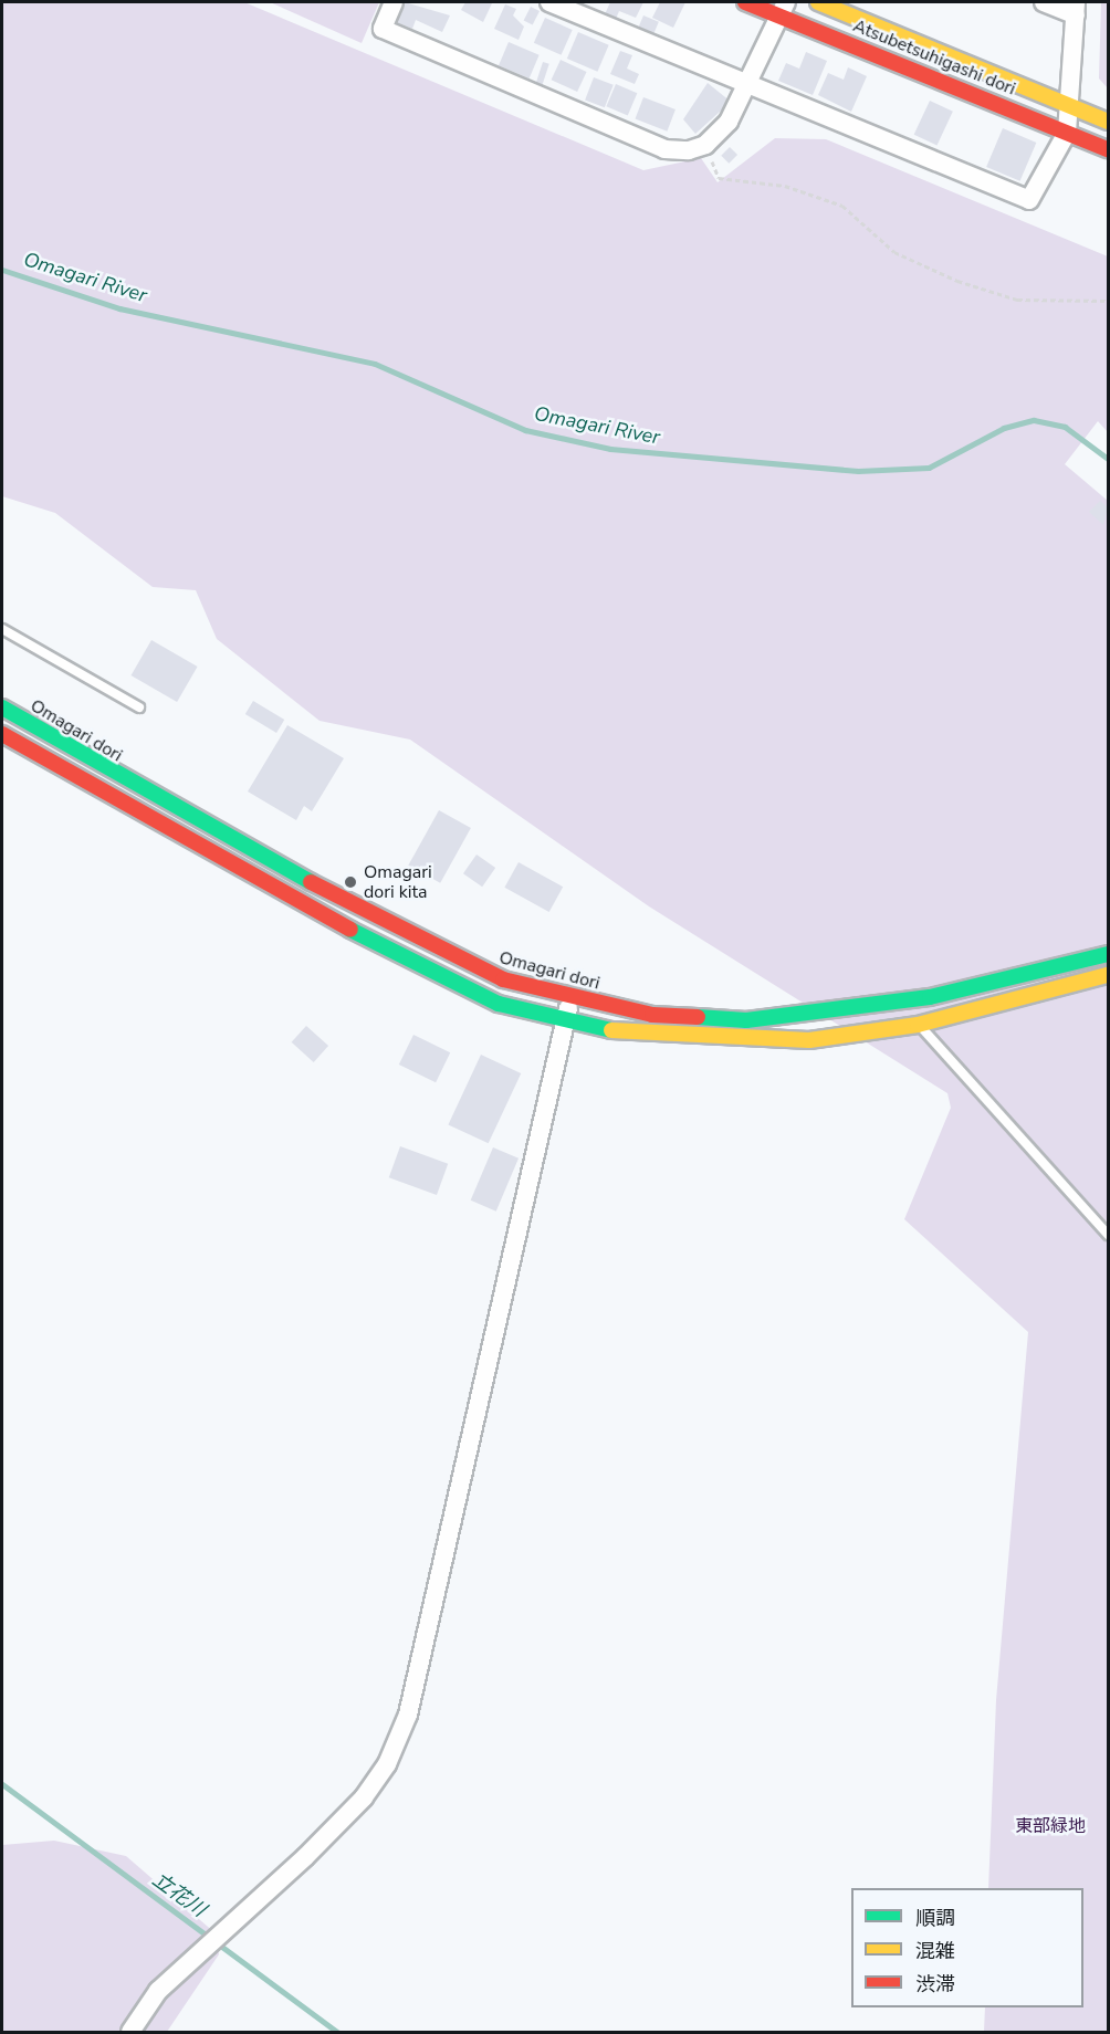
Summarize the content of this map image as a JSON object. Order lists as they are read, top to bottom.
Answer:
{
  "streets": {
    "street": ["Atsubetsuhigashi dori", "Omagari dori"]
  },
  "water": ["Omagari River", "立花川"],
  "parks": ["東部緑地"],
  "places": ["Omagari dori kita"],
  "legend": ["順調", "混雑", "渋滞"]
}
